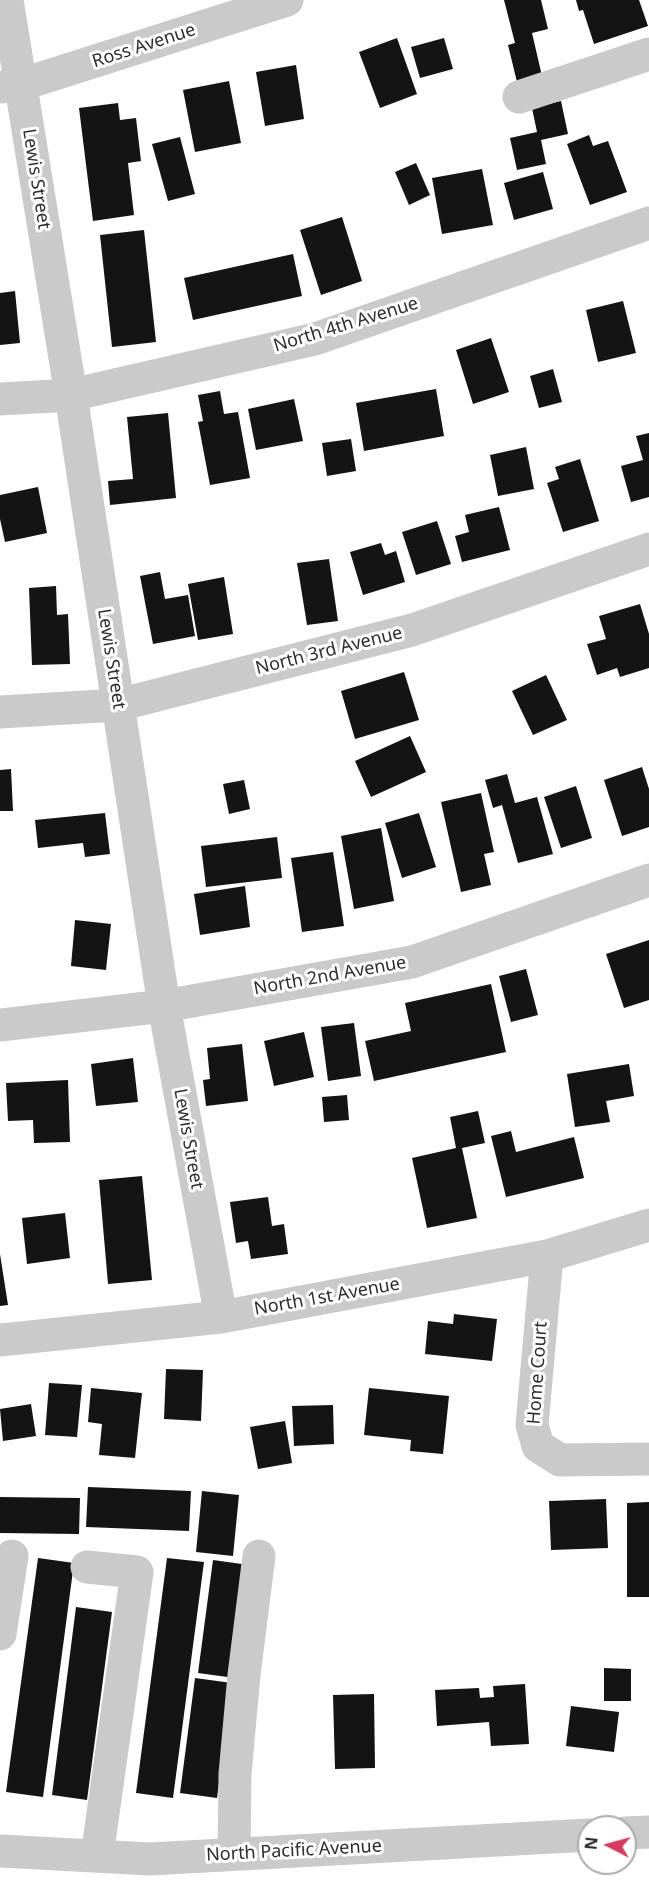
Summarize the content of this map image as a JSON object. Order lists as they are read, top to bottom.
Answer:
{
  "streets": {
    "street": [
      "Ross Avenue",
      "Lewis Street",
      "North 4th Avenue",
      "North 3rd Avenue",
      "North 2nd Avenue",
      "North 1st Avenue",
      "Home Court",
      "North Pacific Avenue"
    ]
  },
  "crossings": [
    ["Ross Avenue", "Lewis Street"],
    ["Lewis Street", "North 4th Avenue"],
    ["Lewis Street", "North 3rd Avenue"],
    ["Lewis Street", "North 2nd Avenue"],
    ["Lewis Street", "North 1st Avenue"],
    ["North 1st Avenue", "Home Court"]
  ],
  "north": "left"
}
